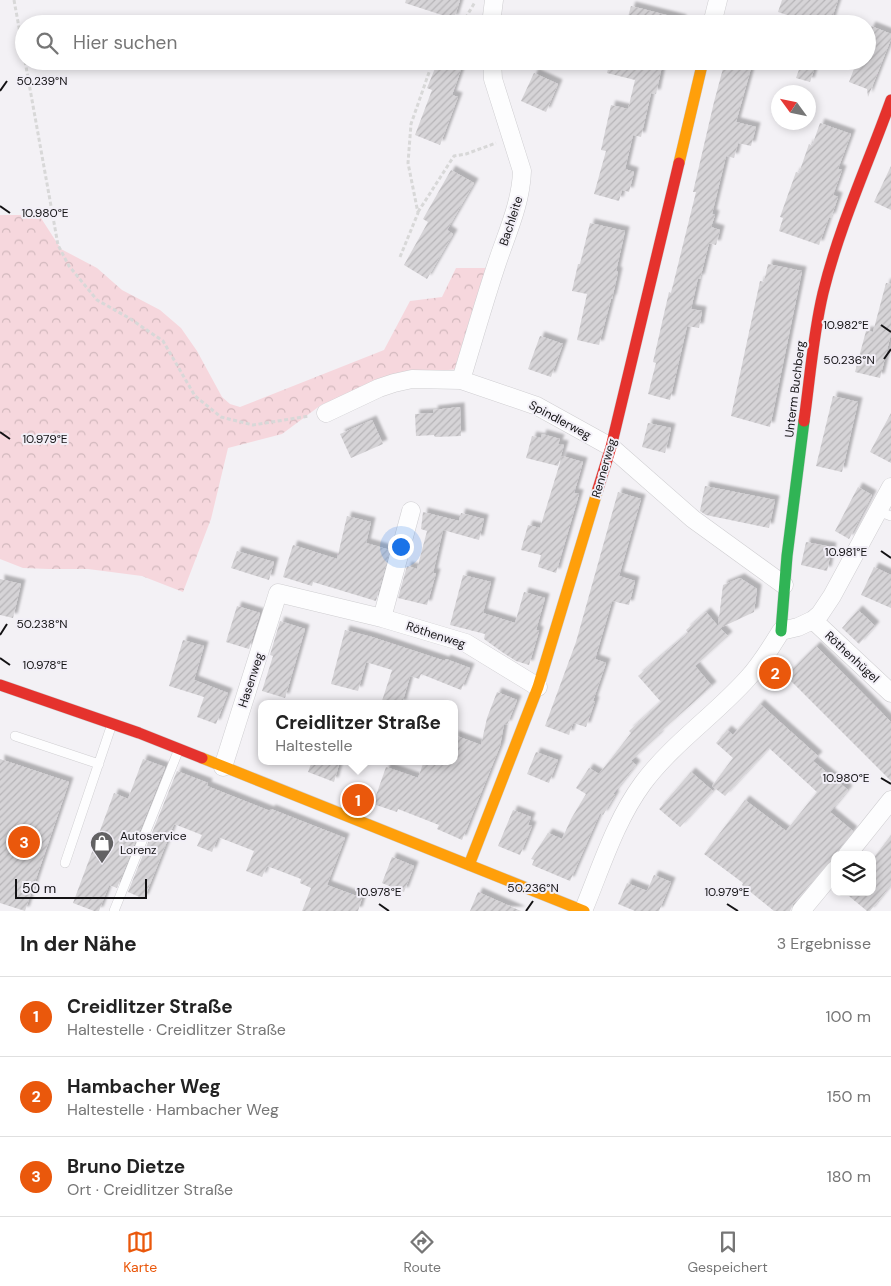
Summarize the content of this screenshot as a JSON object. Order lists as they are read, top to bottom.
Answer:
{
  "streets": {
    "street": [
      "Bachleite",
      "Unterm Buchberg",
      "Spindlerweg",
      "Rennerweg",
      "Röthenweg",
      "Röthenhügel",
      "Hasenweg"
    ]
  },
  "crossings": [
    ["Bachleite", "Spindlerweg"],
    ["Unterm Buchberg", "Spindlerweg"],
    ["Spindlerweg", "Rennerweg"],
    ["Rennerweg", "Röthenweg"],
    ["Röthenweg", "Hasenweg"]
  ],
  "places": {
    "shop": ["Autoservice Lorenz"]
  },
  "scale_bar": "50 m",
  "north": "top left",
  "page": {
    "search": "Hier suchen",
    "pins": ["2", "1", "3"],
    "popup": ["Creidlitzer Straße", "Haltestelle"],
    "scale": "50 m",
    "heading": ["In der Nähe", "3 Ergebnisse"],
    "list": [
      {
        "mark": "1",
        "name": "Creidlitzer Straße",
        "note": "Haltestelle · Creidlitzer Straße",
        "value": "100 m"
      },
      {
        "mark": "2",
        "name": "Hambacher Weg",
        "note": "Haltestelle · Hambacher Weg",
        "value": "150 m"
      },
      {
        "mark": "3",
        "name": "Bruno Dietze",
        "note": "Ort · Creidlitzer Straße",
        "value": "180 m"
      }
    ],
    "nav": ["Karte", "Route", "Gespeichert"]
  },
  "coordinates": [
    "50.239°N",
    "10.980°E",
    "10.982°E",
    "50.236°N",
    "10.979°E",
    "10.981°E",
    "50.238°N",
    "10.978°E"
  ]
}
